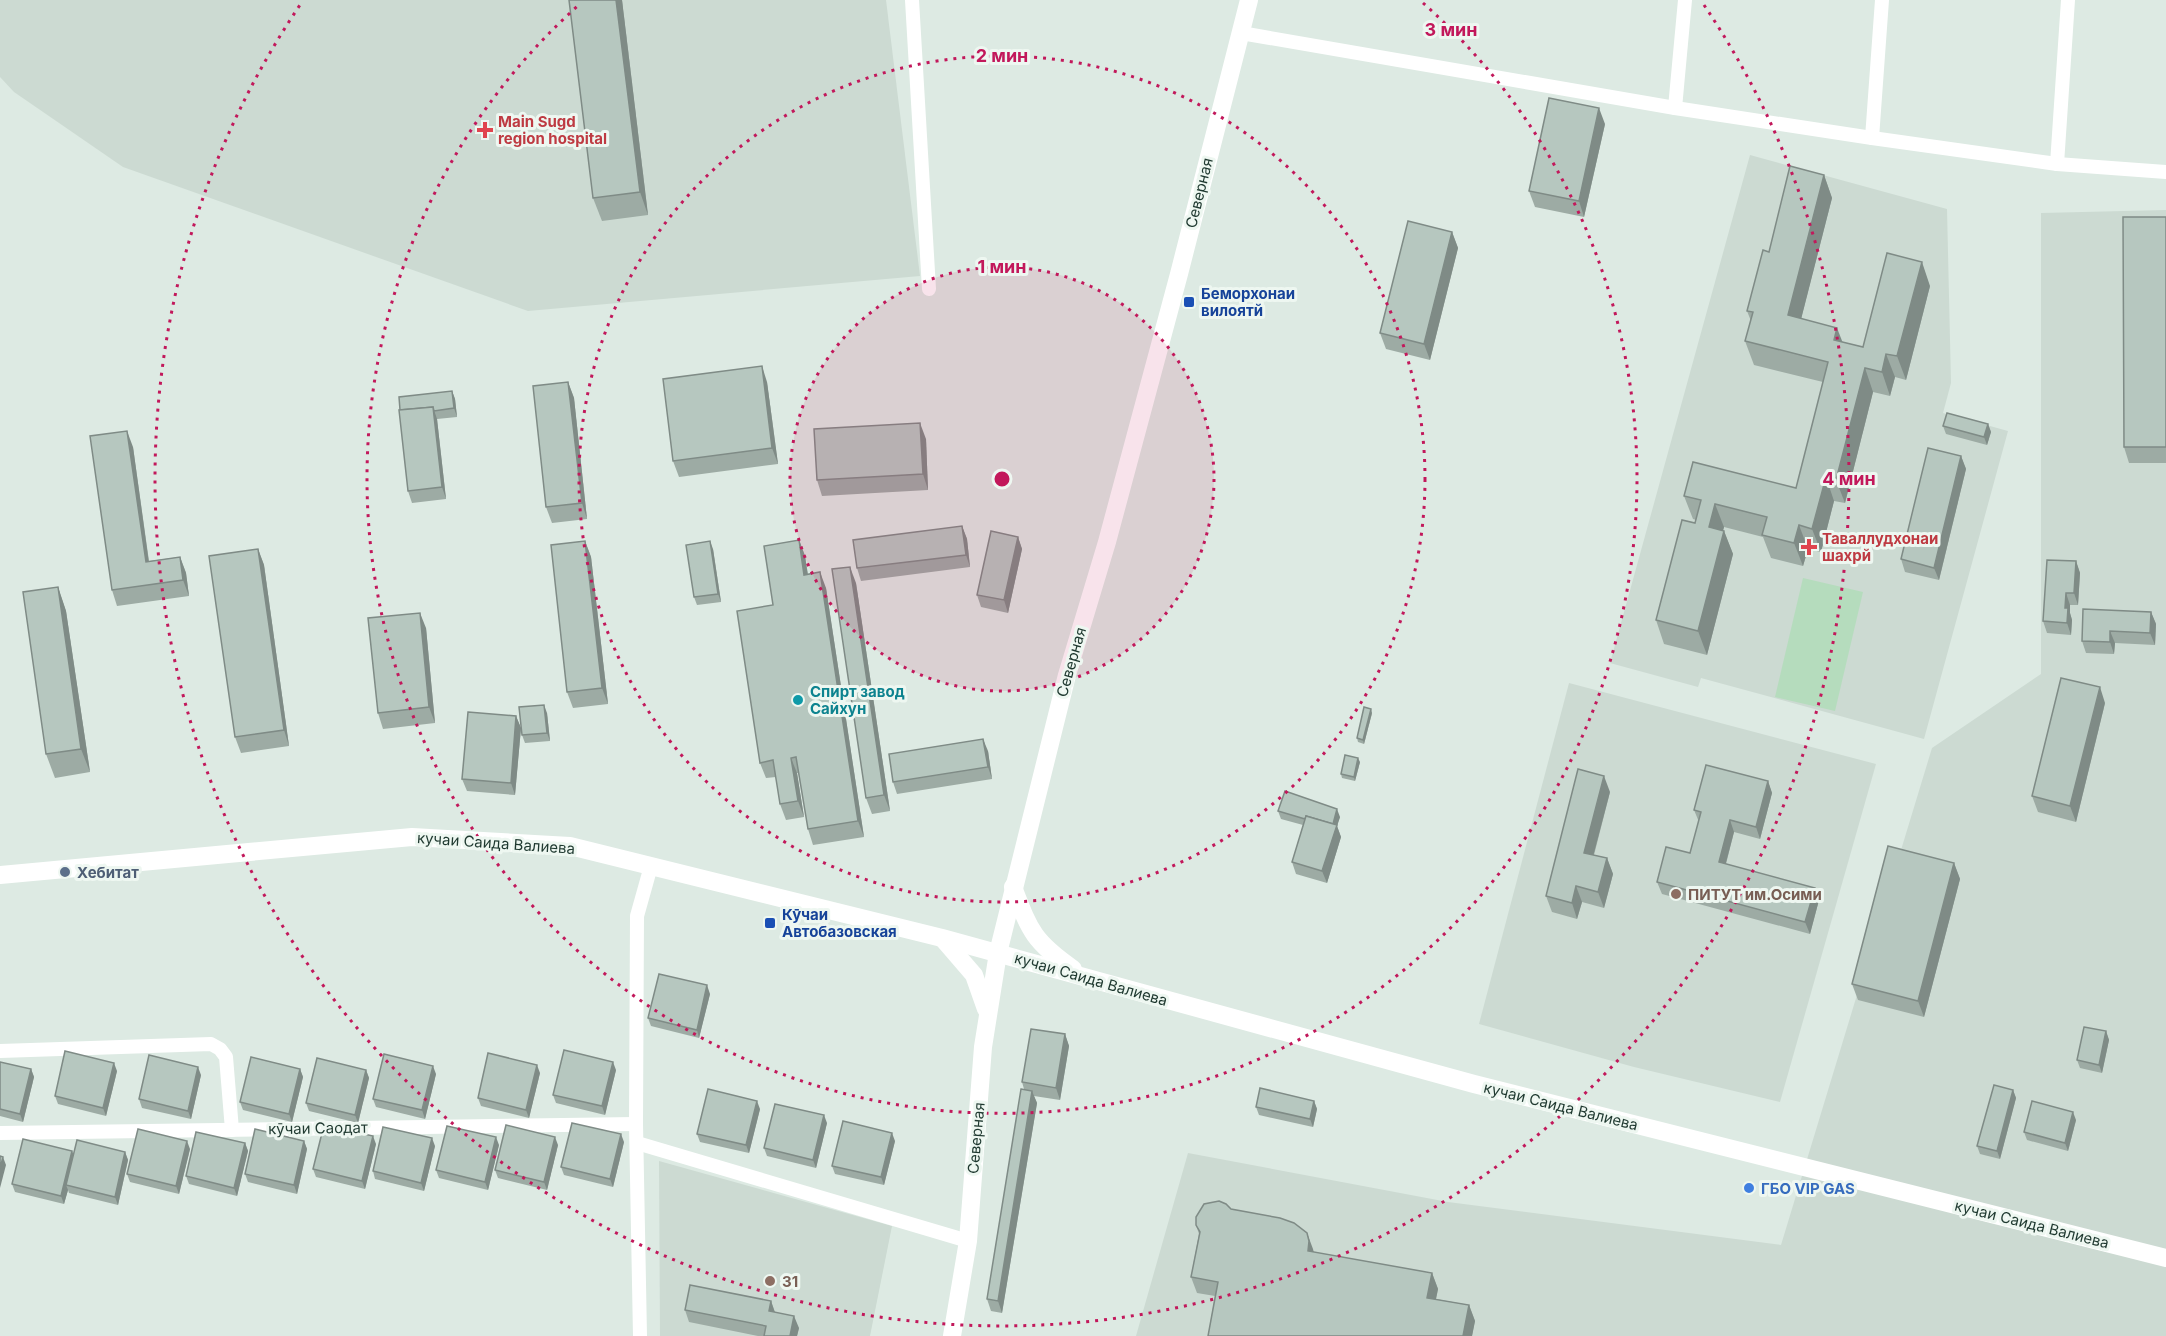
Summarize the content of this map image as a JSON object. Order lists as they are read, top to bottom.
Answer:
{
  "streets": {
    "street": ["Северная", "кучаи Саида Валиева", "кӯчаи Саодат"]
  },
  "crossings": [
    ["Северная", "кучаи Саида Валиева"]
  ],
  "places": {
    "health": ["Main Sugd region hospital", "Таваллудхонаи шахрй"],
    "transit": ["Беморхонаи вилоятй", "Кӯчаи Автобазовская"],
    "other": [
      "Спирт завод Сайхун",
      "Хебитат",
      "ПИТУТ им.Осими",
      "ГБО VIP GAS",
      "31"
    ]
  },
  "rings": [
    "3 мин",
    "2 мин",
    "1 мин",
    "4 мин"
  ]
}
